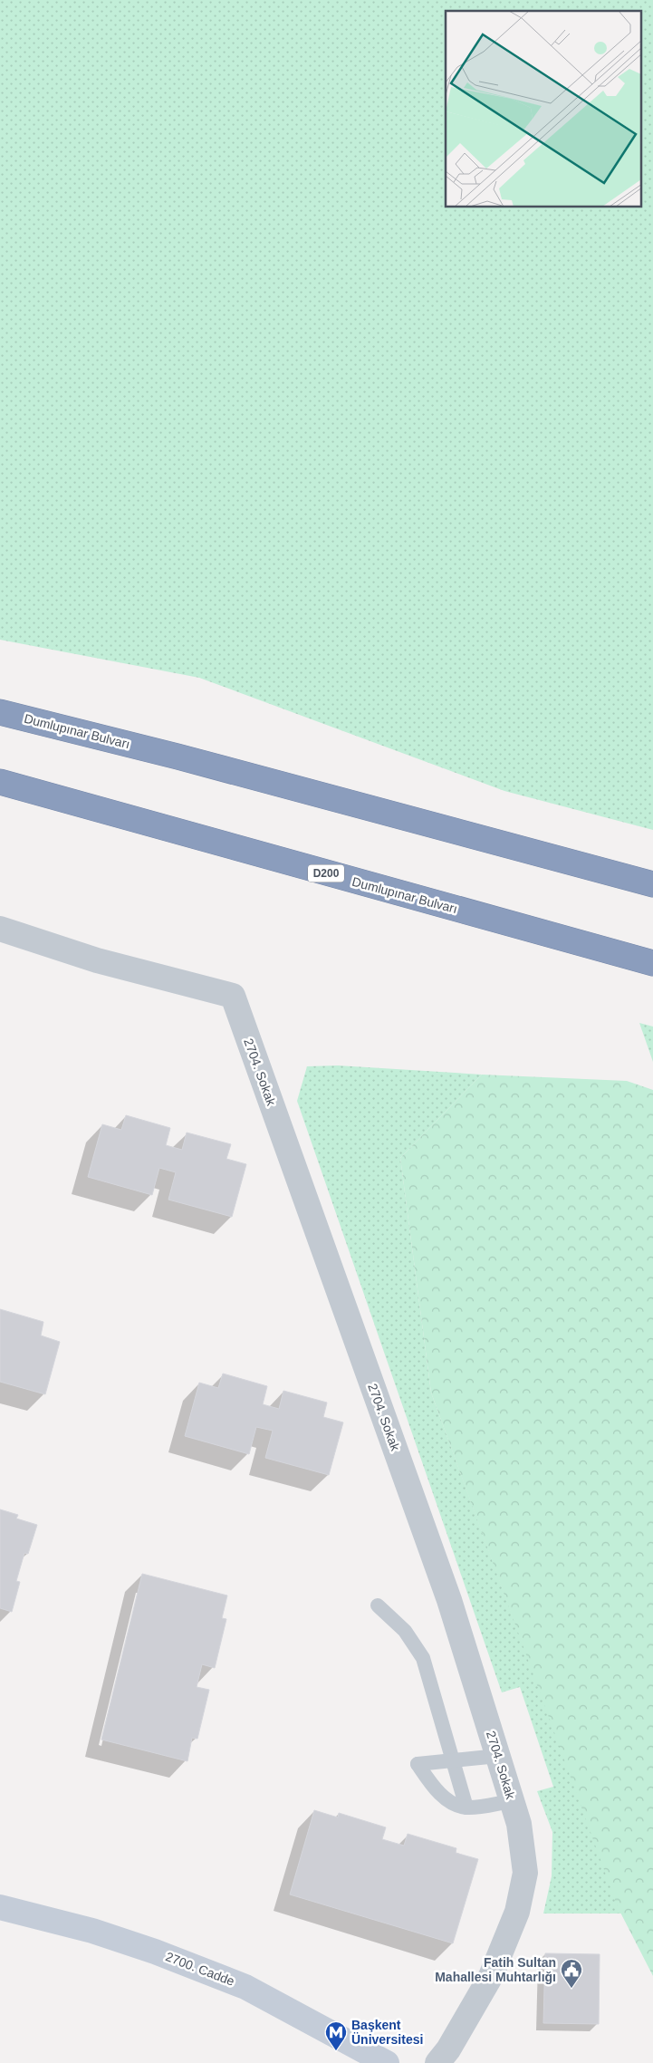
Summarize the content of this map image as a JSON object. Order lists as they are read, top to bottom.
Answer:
{
  "streets": {
    "highway": ["Dumlupınar Bulvarı", "D200"],
    "street": ["2704. Sokak", "2700. Cadde"]
  },
  "places": {
    "public building": ["Fatih Sultan Mahallesi Muhtarlığı"],
    "metro station": ["Başkent Üniversitesi"]
  }
}
